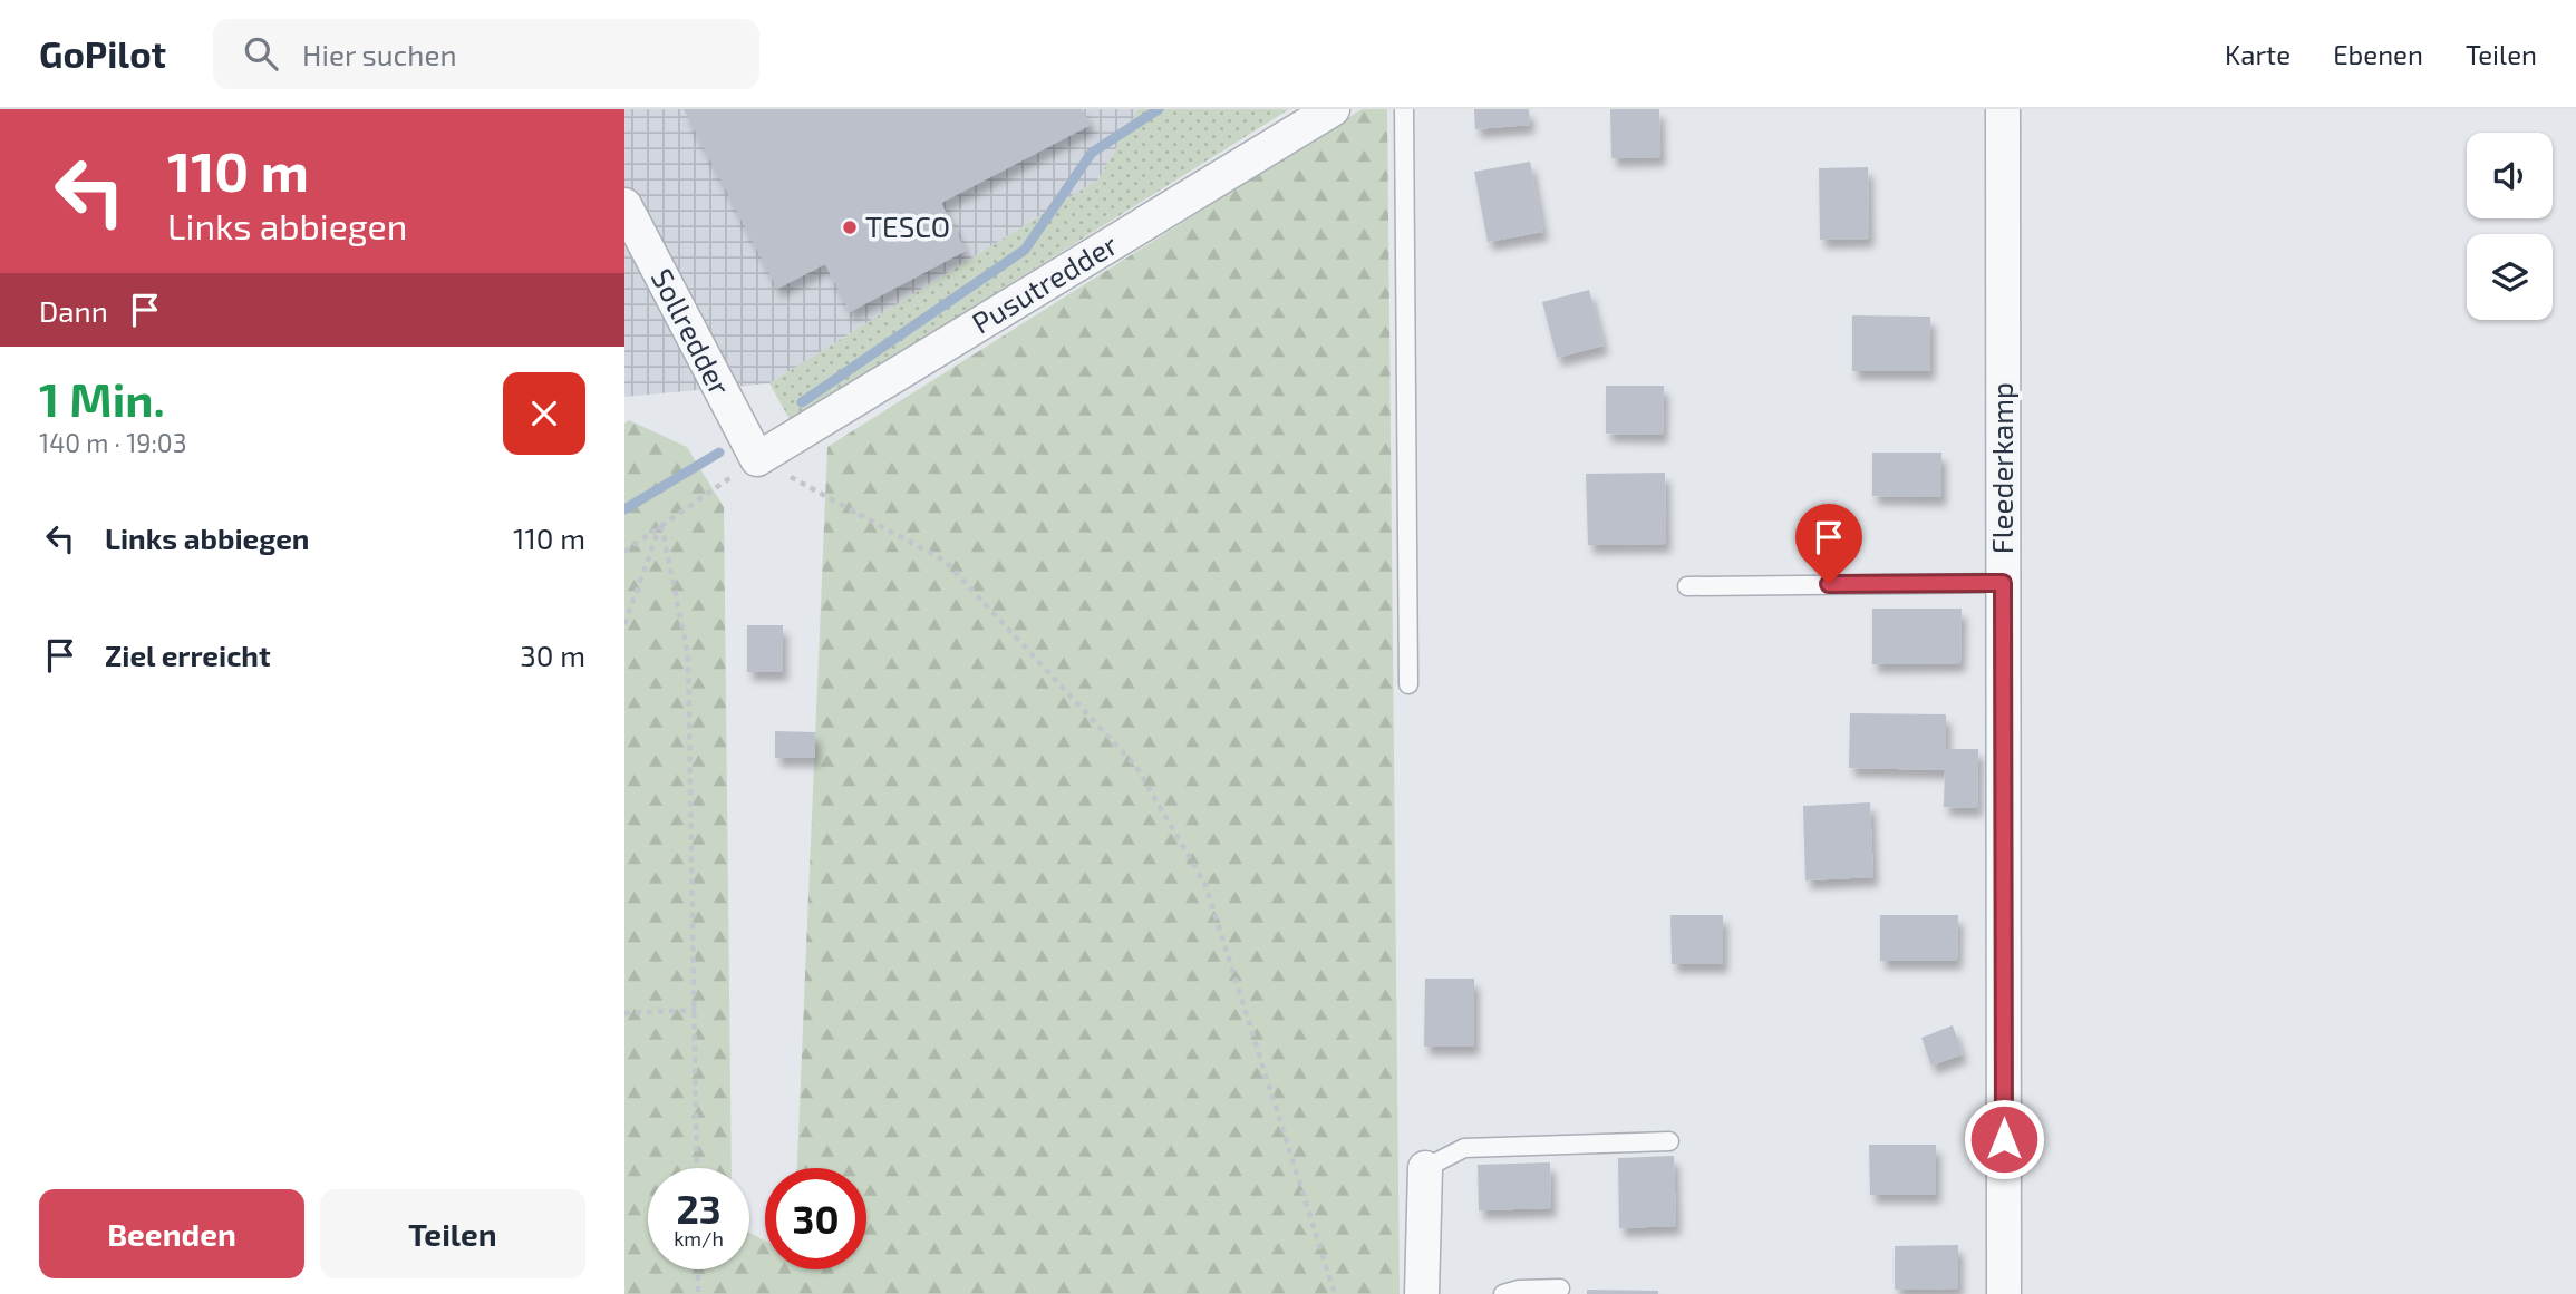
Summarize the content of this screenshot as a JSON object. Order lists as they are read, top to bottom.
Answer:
{
  "streets": {
    "street": ["Pusutredder", "Sollredder", "Fleederkamp"]
  },
  "crossings": [
    ["Pusutredder", "Sollredder"]
  ],
  "places": ["TESCO"],
  "page": {
    "header": "GoPilot",
    "search": "Hier suchen",
    "nav": ["Karte", "Ebenen", "Teilen"],
    "turn": ["110 m", "Links abbiegen"],
    "then": "Dann",
    "heading": ["1 Min.", "140 m · 19:03"],
    "list": [
      {
        "name": "Links abbiegen",
        "value": "110 m"
      },
      {
        "name": "Ziel erreicht",
        "value": "30 m"
      }
    ],
    "speed": "23 km/h",
    "limit": "30",
    "buttons": ["Beenden", "Teilen"]
  }
}
